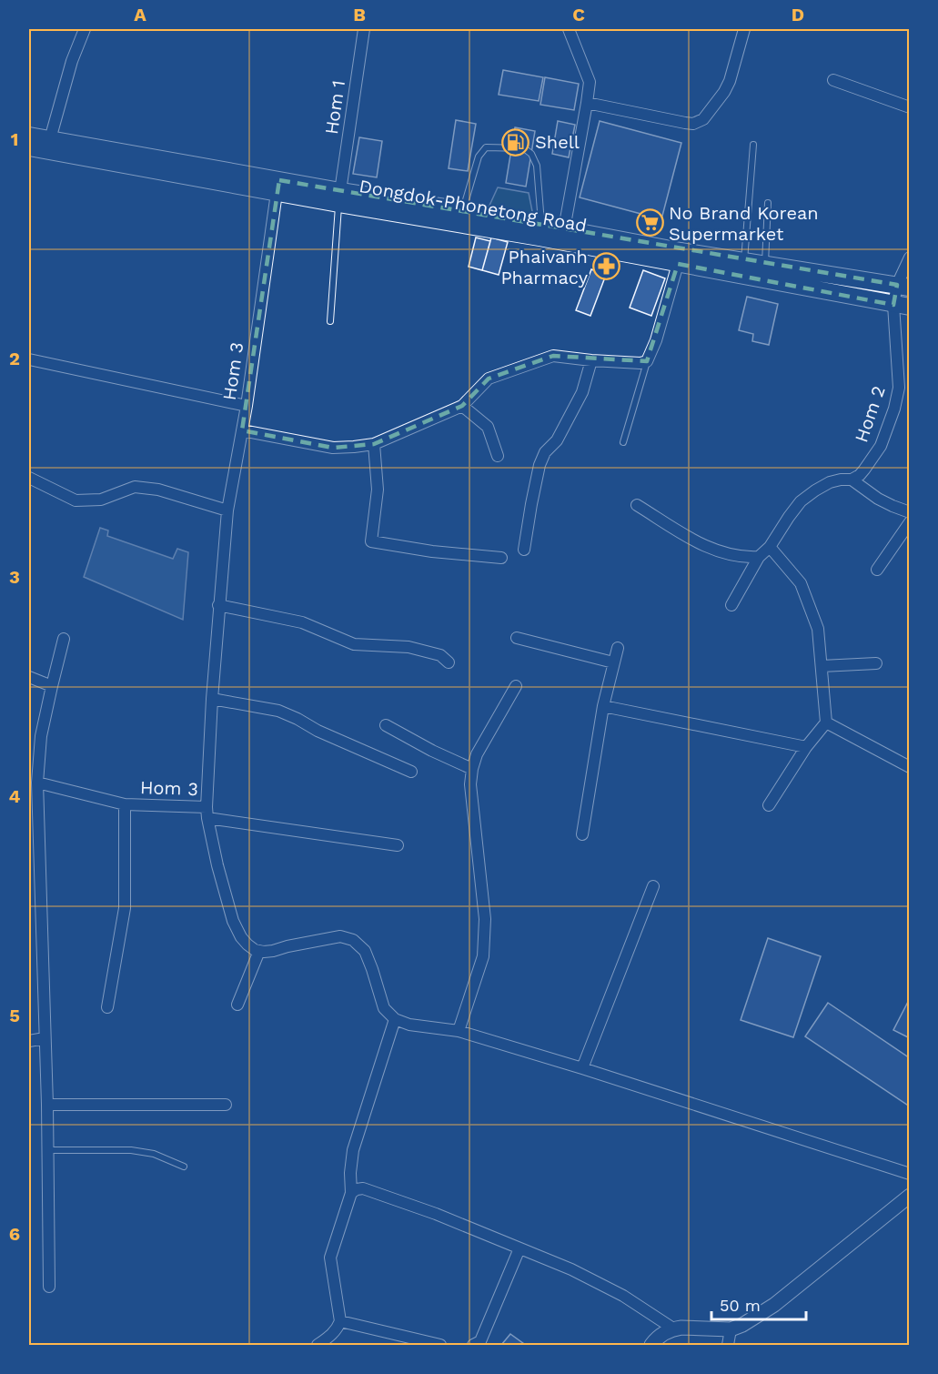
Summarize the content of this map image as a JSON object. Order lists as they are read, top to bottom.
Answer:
{
  "streets": {
    "main road": ["Dongdok-Phonetong Road"],
    "street": ["Hom 1", "Hom 3", "Hom 2"]
  },
  "crossings": [
    ["Hom 1", "Dongdok-Phonetong Road"],
    ["Dongdok-Phonetong Road", "Hom 3"],
    ["Dongdok-Phonetong Road", "Hom 2"]
  ],
  "places": {
    "fuel station": ["Shell"],
    "supermarket": ["No Brand Korean Supermarket"],
    "pharmacy": ["Phaivanh Pharmacy"]
  },
  "scale_bar": "50 m",
  "grid": {
    "columns": [
      "A",
      "B",
      "C",
      "D"
    ],
    "rows": [
      "1",
      "2",
      "3",
      "4",
      "5",
      "6"
    ]
  }
}
